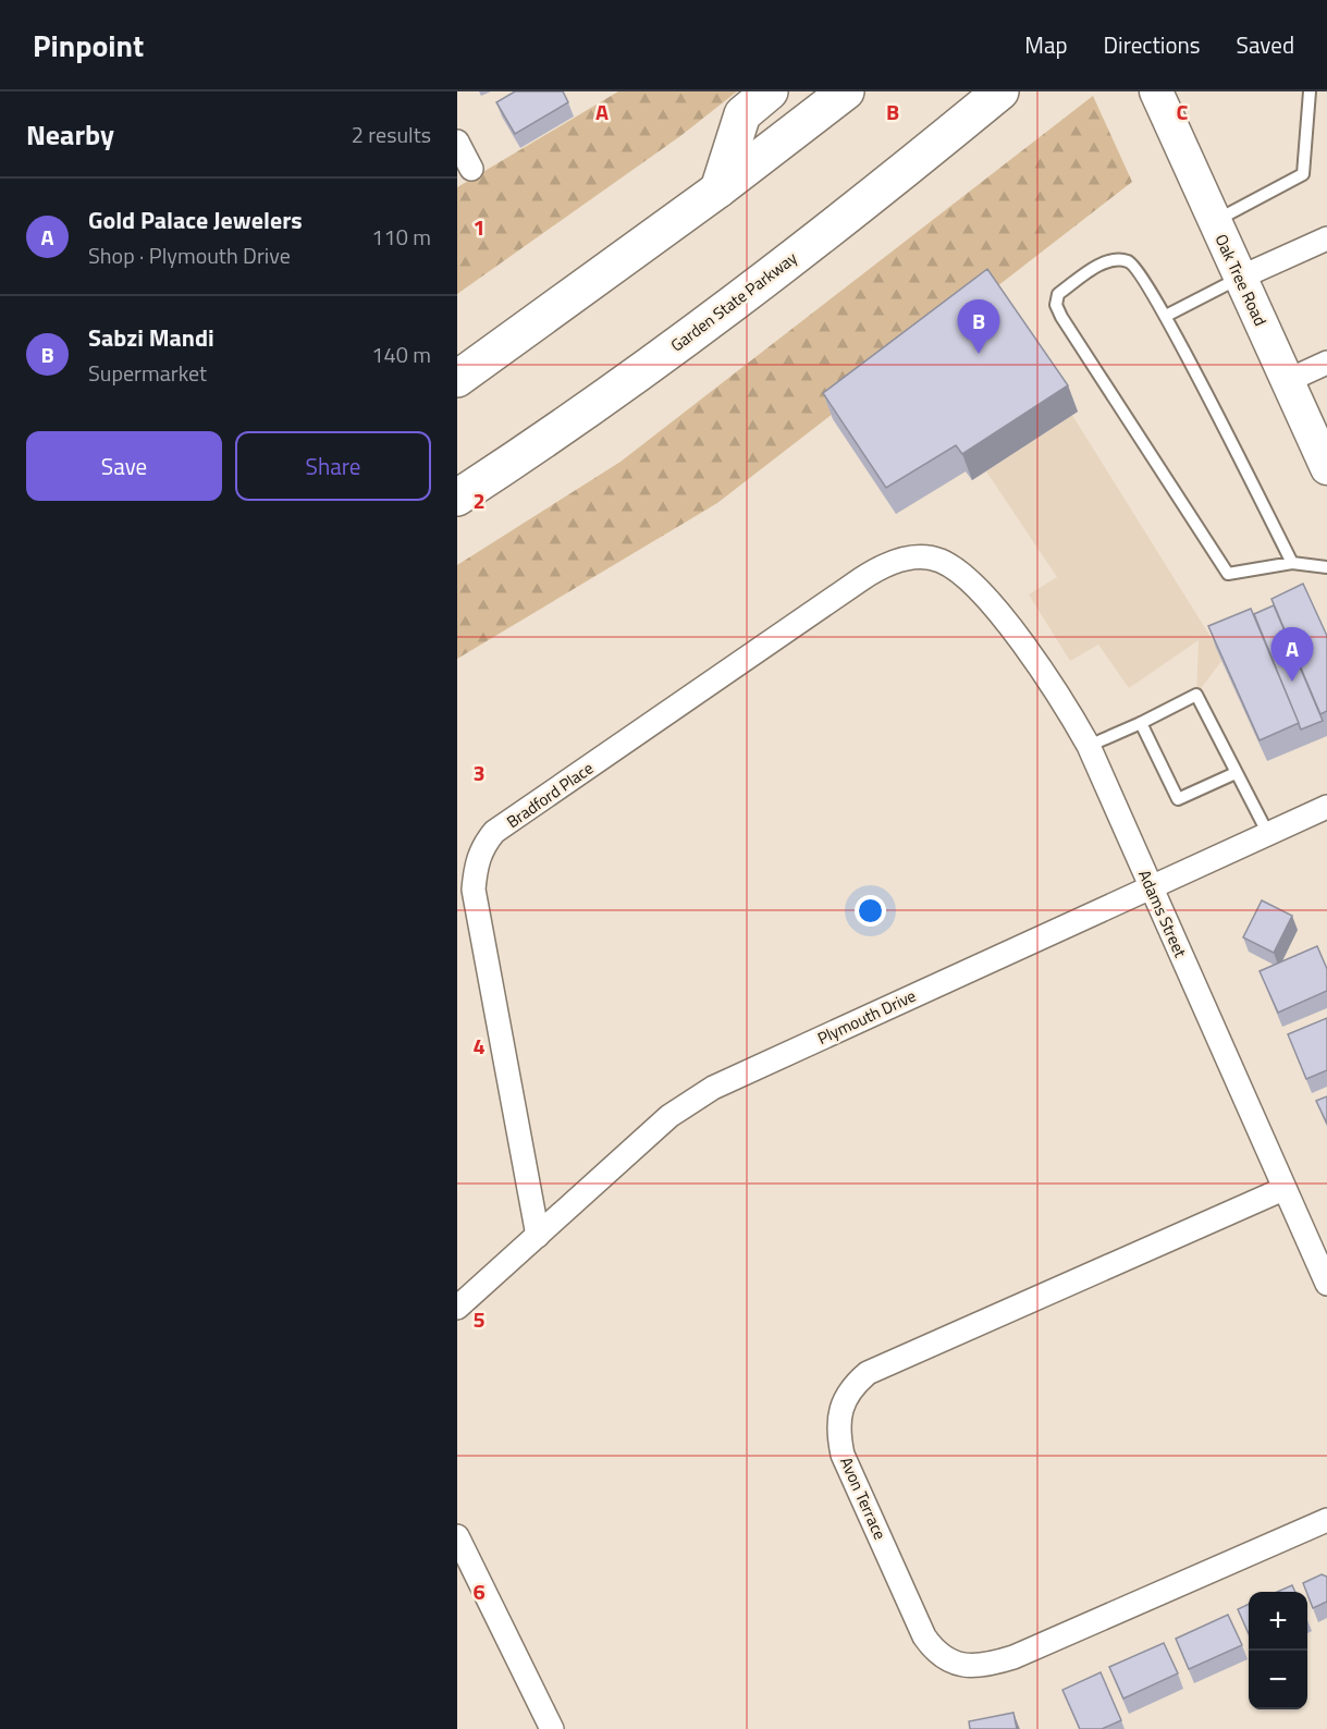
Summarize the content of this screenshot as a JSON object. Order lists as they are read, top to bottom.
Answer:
{
  "streets": {
    "highway": ["Garden State Parkway"],
    "street": [
      "Oak Tree Road",
      "Bradford Place",
      "Adams Street",
      "Plymouth Drive",
      "Avon Terrace"
    ]
  },
  "crossings": [
    ["Bradford Place", "Adams Street"],
    ["Bradford Place", "Plymouth Drive"],
    ["Adams Street", "Plymouth Drive"],
    ["Adams Street", "Avon Terrace"]
  ],
  "page": {
    "header": "Pinpoint",
    "nav": ["Map", "Directions", "Saved"],
    "heading": ["Nearby", "2 results"],
    "list": [
      {
        "mark": "A",
        "name": "Gold Palace Jewelers",
        "note": "Shop · Plymouth Drive",
        "value": "110 m"
      },
      {
        "mark": "B",
        "name": "Sabzi Mandi",
        "note": "Supermarket",
        "value": "140 m"
      }
    ],
    "pins": ["B", "A"],
    "buttons": ["Save", "Share"],
    "map_buttons": ["+", "−"]
  },
  "grid": {
    "columns": ["A", "B", "C"],
    "rows": [
      "1",
      "2",
      "3",
      "4",
      "5",
      "6"
    ]
  }
}
